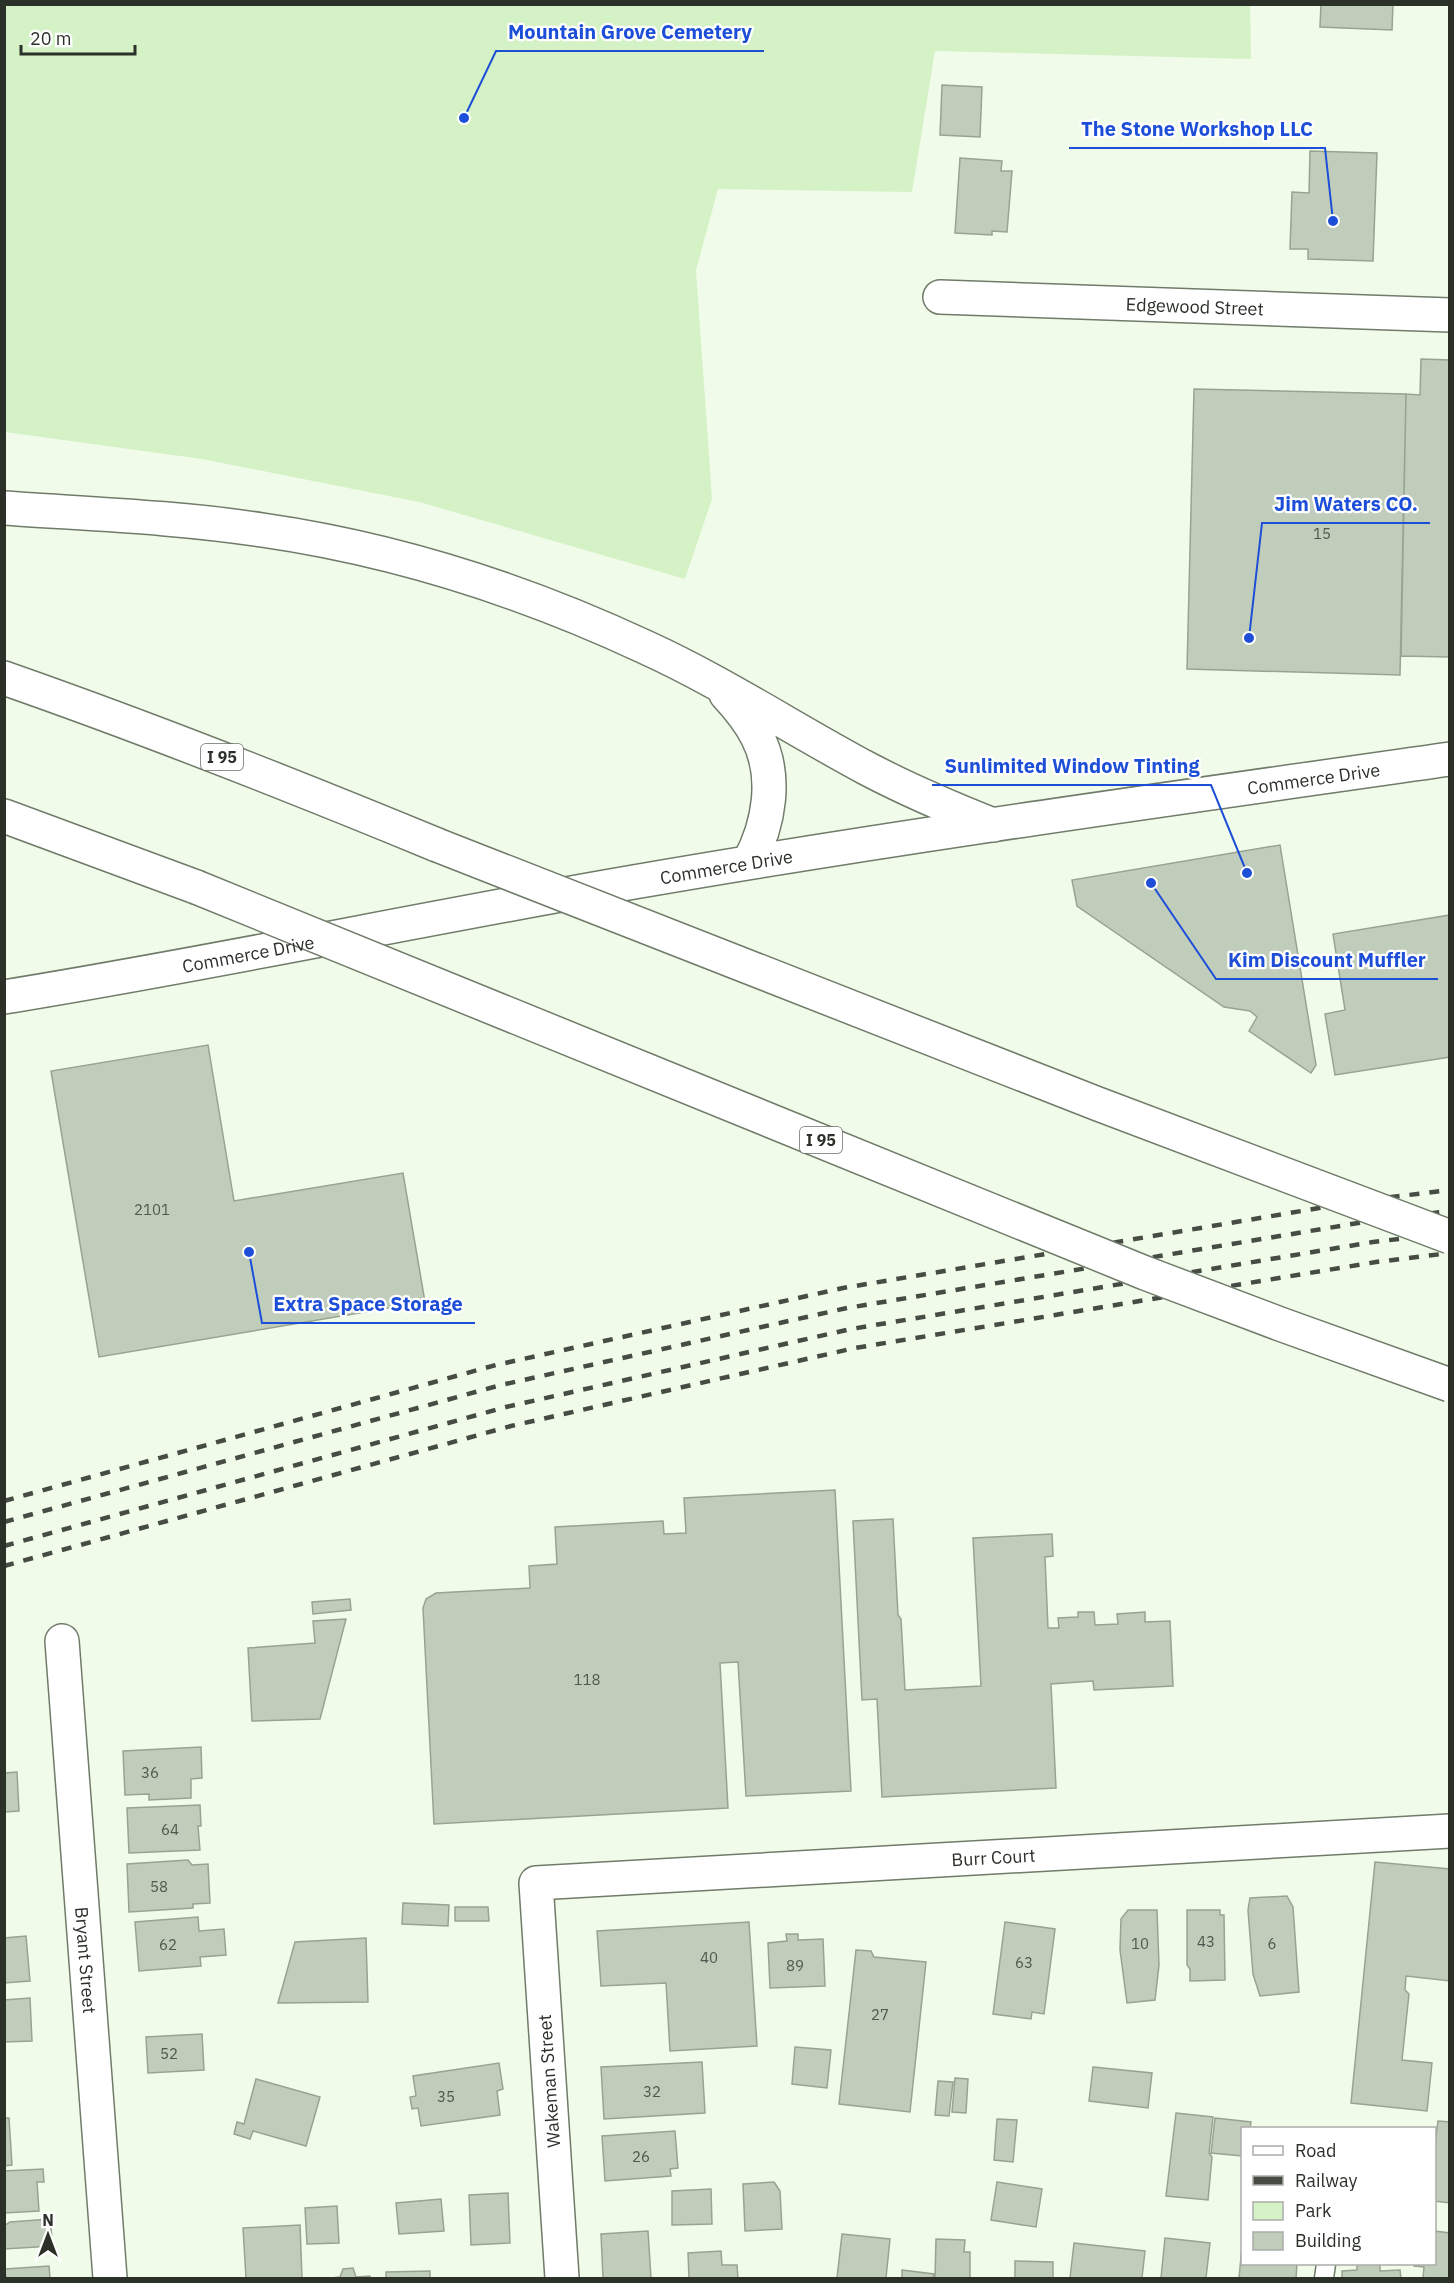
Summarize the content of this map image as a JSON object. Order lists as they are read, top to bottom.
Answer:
{
  "streets": {
    "main road": [
      "Edgewood Street",
      "I 95",
      "Commerce Drive",
      "Burr Court",
      "Bryant Street",
      "Wakeman Street"
    ]
  },
  "crossings": [
    ["Burr Court", "Wakeman Street"]
  ],
  "places": [
    "Mountain Grove Cemetery",
    "The Stone Workshop LLC",
    "Jim Waters CO.",
    "Sunlimited Window Tinting",
    "Kim Discount Muffler",
    "Extra Space Storage"
  ],
  "house_numbers": [
    "15",
    "2101",
    "118",
    "36",
    "64",
    "58",
    "43",
    "10",
    "6",
    "62",
    "40",
    "63",
    "89",
    "27",
    "52",
    "32",
    "35",
    "26"
  ],
  "legend": [
    "Road",
    "Railway",
    "Park",
    "Building"
  ],
  "scale_bar": "20 m",
  "north": "top"
}
